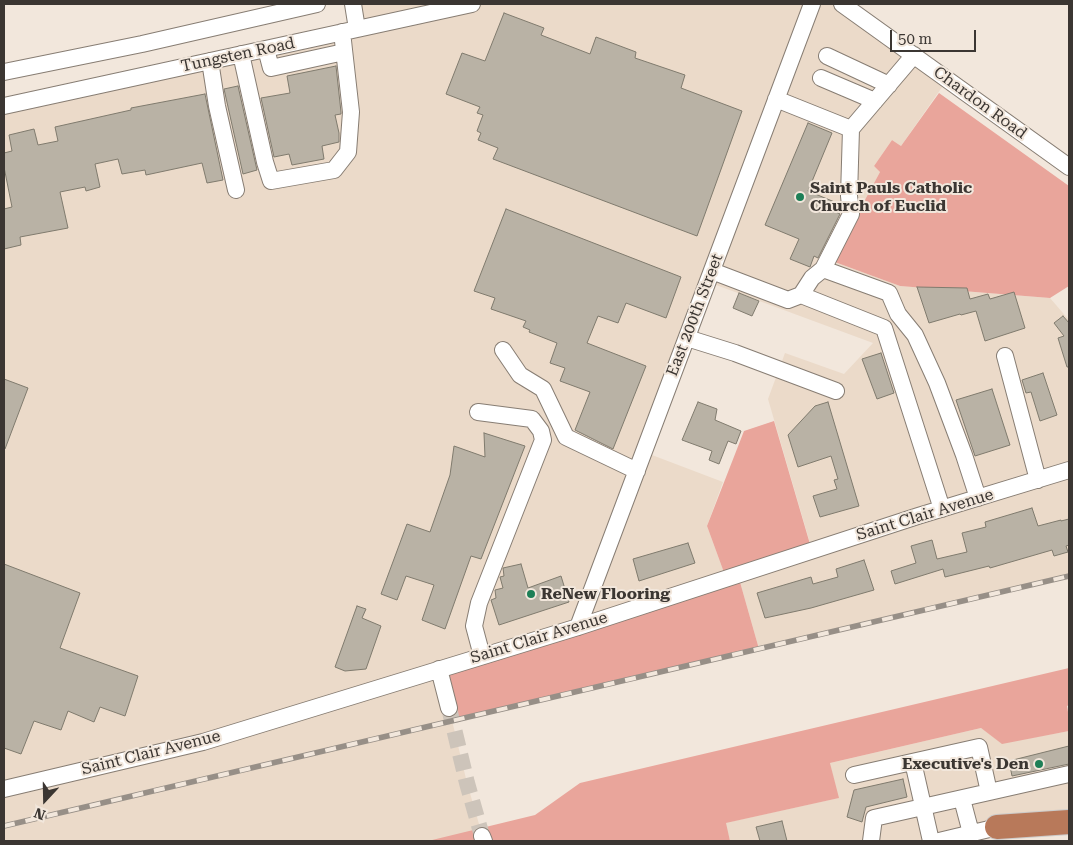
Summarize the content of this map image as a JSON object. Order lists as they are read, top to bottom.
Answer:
{
  "streets": {
    "street": [
      "Tungsten Road",
      "Chardon Road",
      "East 200th Street",
      "Saint Clair Avenue"
    ]
  },
  "crossings": [
    ["East 200th Street", "Saint Clair Avenue"]
  ],
  "places": ["Saint Pauls Catholic Church of Euclid", "ReNew Flooring", "Executive's Den"],
  "scale_bar": "50 m",
  "north": "bottom"
}
